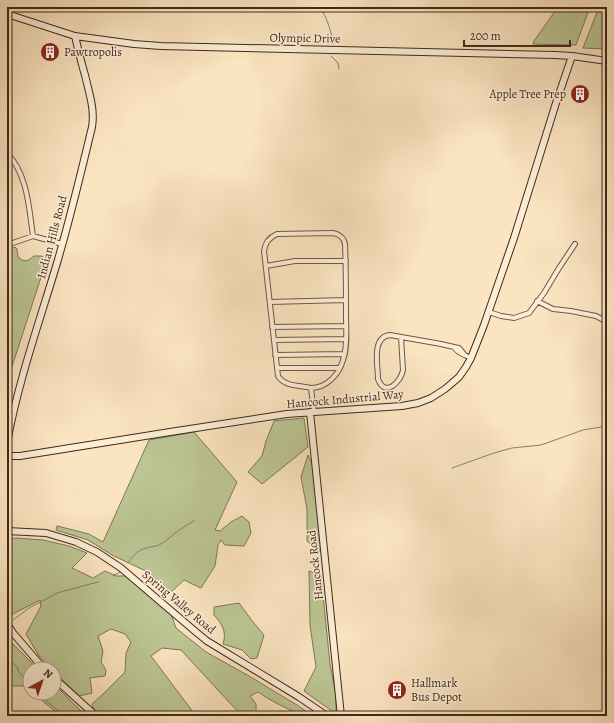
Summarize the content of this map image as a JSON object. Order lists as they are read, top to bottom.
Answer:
{
  "streets": {
    "street": [
      "Olympic Drive",
      "Indian Hills Road",
      "Hancock Industrial Way",
      "Hancock Road",
      "Spring Valley Road"
    ]
  },
  "crossings": [
    ["Olympic Drive", "Indian Hills Road"],
    ["Olympic Drive", "Hancock Industrial Way"],
    ["Hancock Industrial Way", "Hancock Road"]
  ],
  "places": {
    "building": ["Pawtropolis", "Apple Tree Prep", "Hallmark Bus Depot"]
  },
  "scale_bar": "200 m",
  "north": "top right"
}
